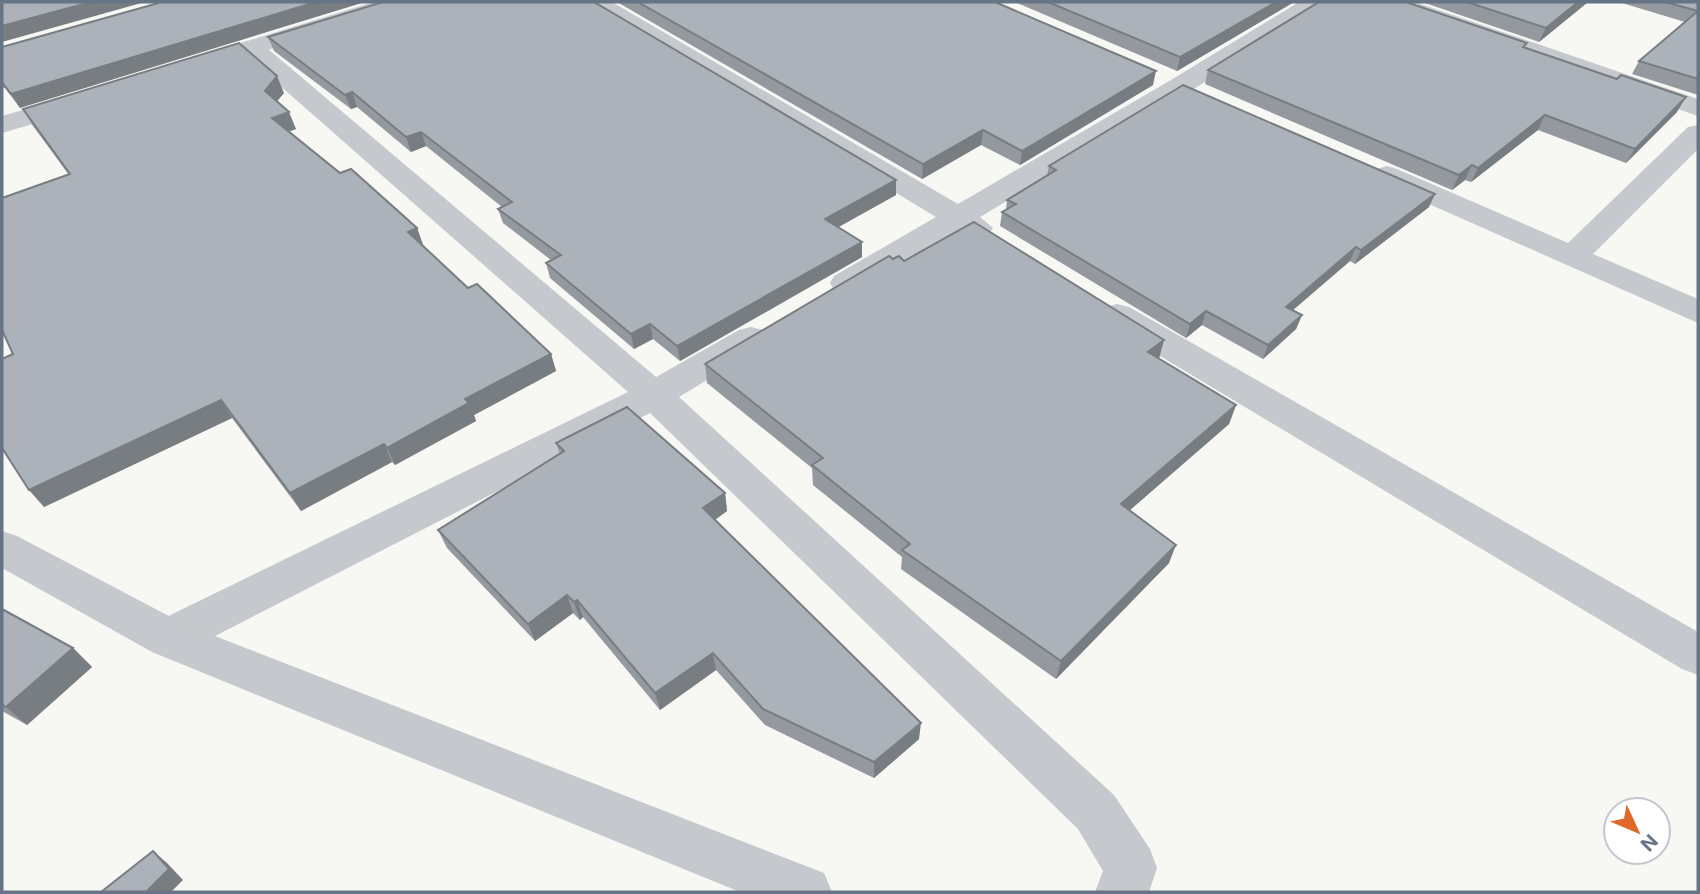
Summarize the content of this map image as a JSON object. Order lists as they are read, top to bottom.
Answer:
{
  "north": "bottom right"
}
